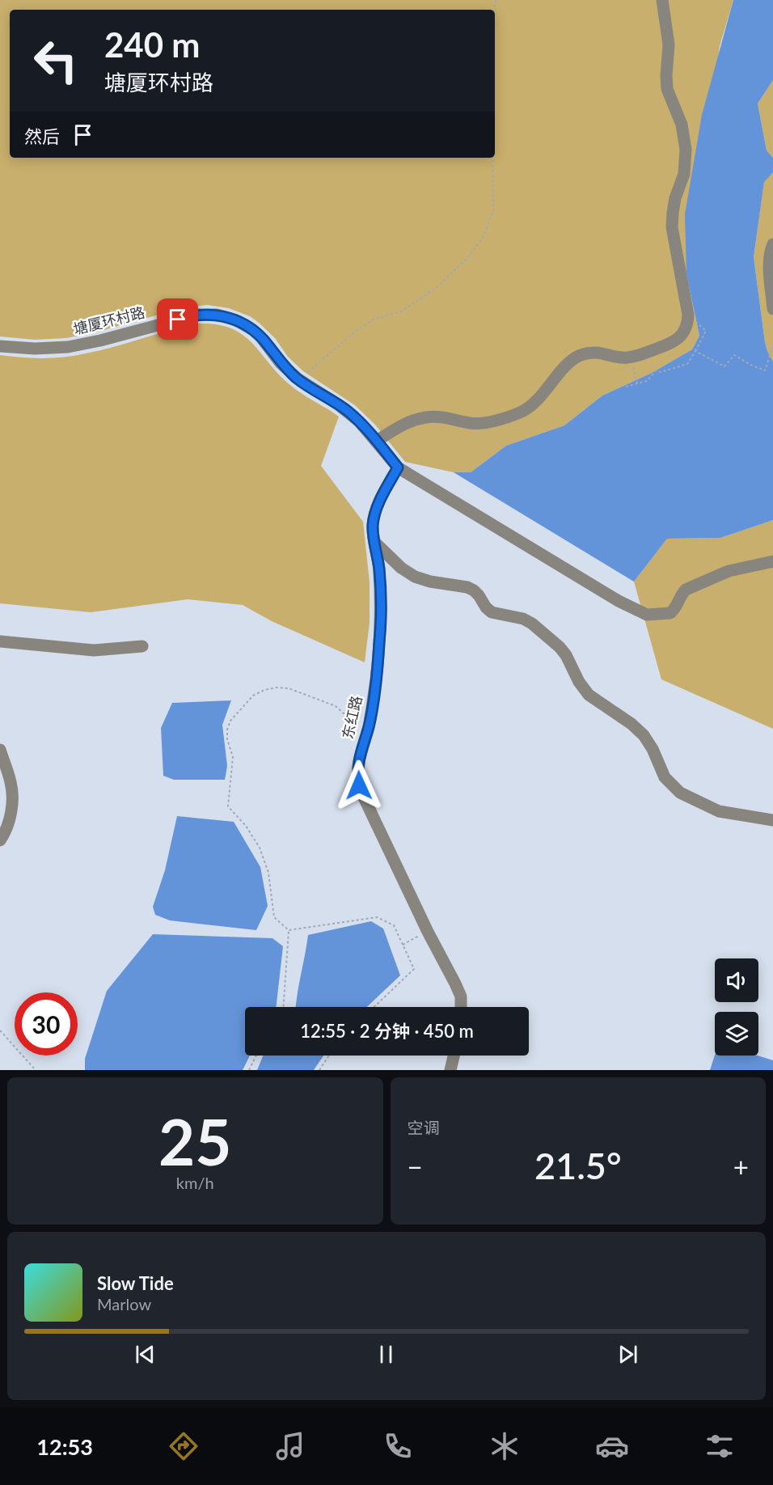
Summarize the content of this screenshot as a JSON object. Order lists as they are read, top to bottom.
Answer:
{
  "streets": {
    "street": ["塘厦环村路", "东红路"]
  },
  "crossings": [
    ["塘厦环村路", "东红路"]
  ],
  "page": {
    "turn": ["240 m", "塘厦环村路"],
    "then": "然后",
    "limit": "30",
    "trip": "12:55 · 2 分钟 · 450 m",
    "tile": [
      ["25", "km/h"],
      "空调"
    ],
    "heat": ["−", "21.5°", "+"],
    "song": ["Slow Tide", "Marlow"],
    "tabs": "12:53"
  }
}
